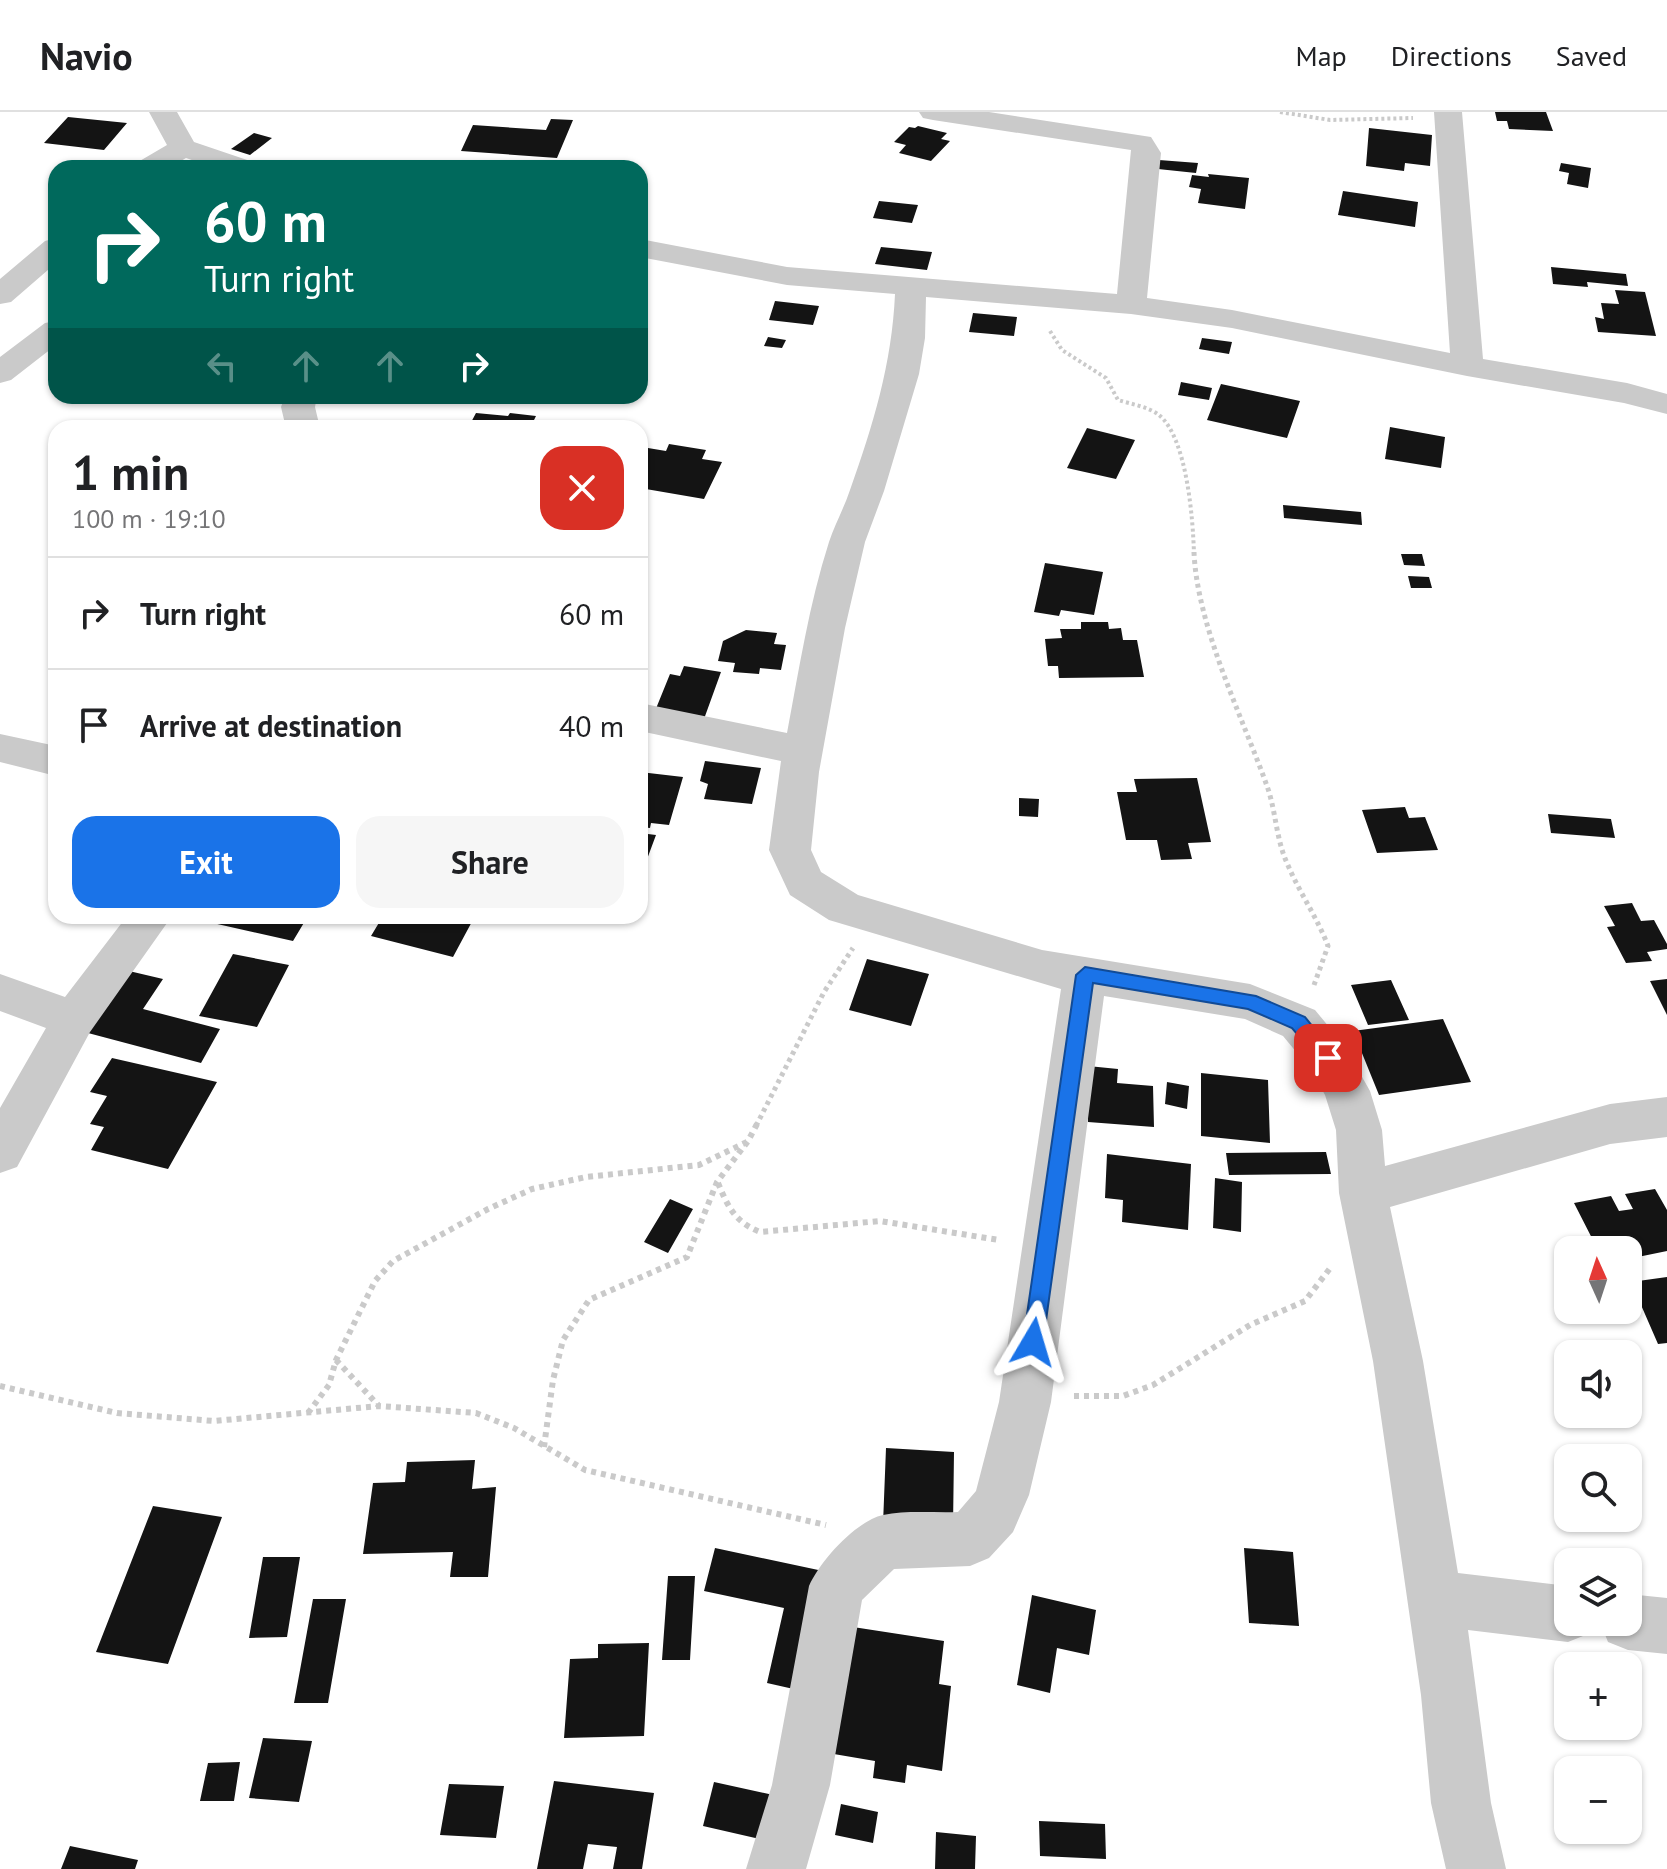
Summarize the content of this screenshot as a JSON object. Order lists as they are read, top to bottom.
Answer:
{
  "north": "top",
  "page": {
    "header": "Navio",
    "nav": ["Map", "Directions", "Saved"],
    "turn": ["60 m", "Turn right"],
    "heading": ["1 min", "100 m · 19:10"],
    "list": [
      {
        "name": "Turn right",
        "value": "60 m"
      },
      {
        "name": "Arrive at destination",
        "value": "40 m"
      }
    ],
    "buttons": ["Exit", "Share"],
    "map_buttons": ["+", "−"]
  }
}
